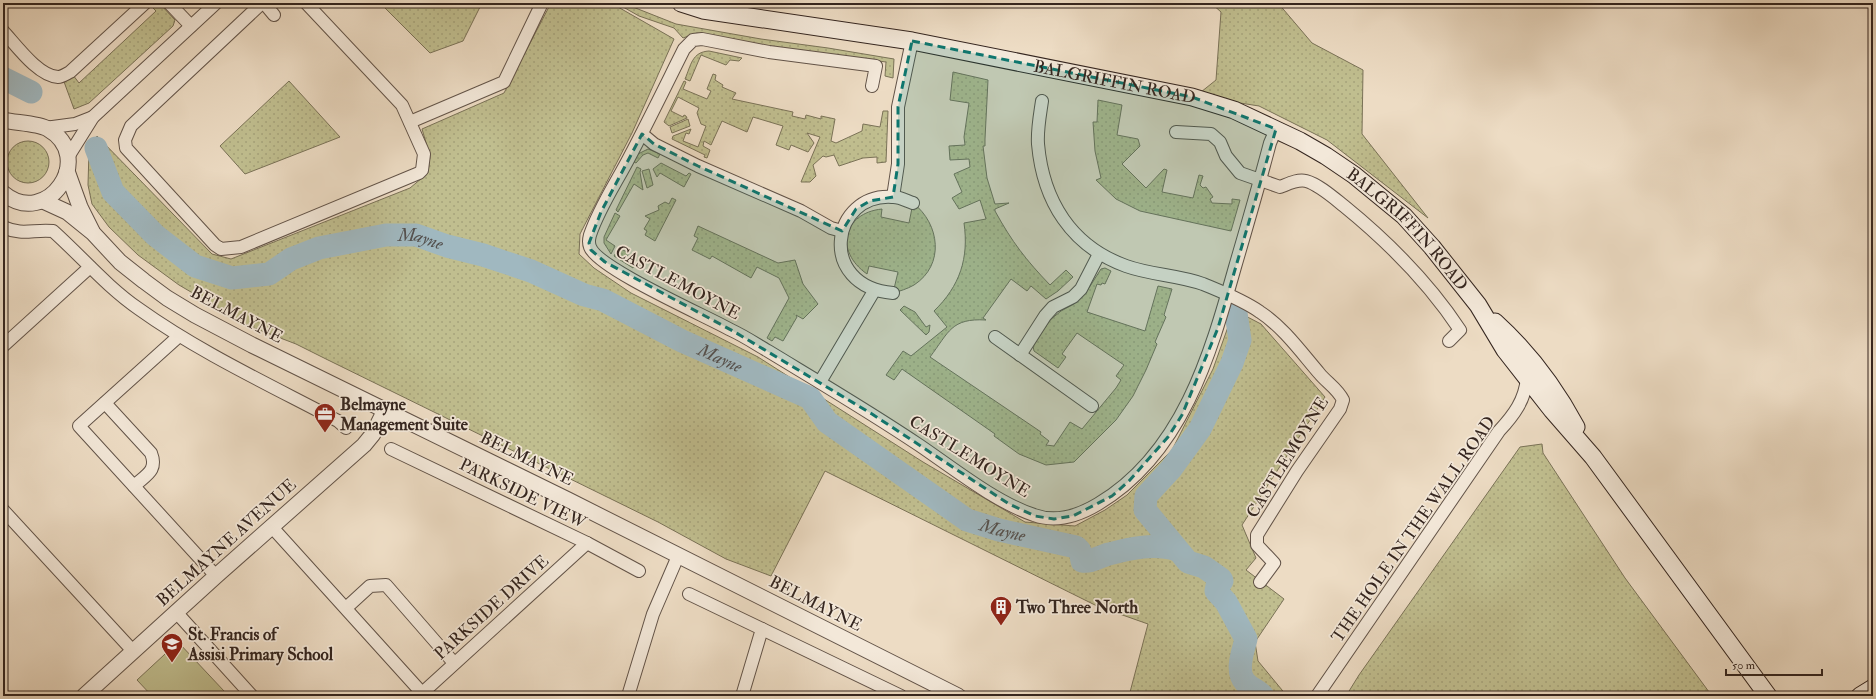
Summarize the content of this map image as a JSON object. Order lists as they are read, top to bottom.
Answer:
{
  "streets": {
    "main road": ["BALGRIFFIN ROAD"],
    "street": [
      "CASTLEMOYNE",
      "BELMAYNE",
      "PARKSIDE VIEW",
      "THE HOLE IN THE WALL ROAD",
      "BELMAYNE AVENUE",
      "PARKSIDE DRIVE"
    ]
  },
  "crossings": [
    ["BALGRIFFIN ROAD", "CASTLEMOYNE"],
    ["BALGRIFFIN ROAD", "THE HOLE IN THE WALL ROAD"],
    ["BELMAYNE", "BELMAYNE AVENUE"],
    ["PARKSIDE VIEW", "PARKSIDE DRIVE"]
  ],
  "water": ["Mayne"],
  "places": {
    "office": ["Belmayne Management Suite"],
    "building": ["Two Three North"],
    "school or university": ["St. Francis of Assisi Primary School"]
  },
  "scale_bar": "50 m"
}
